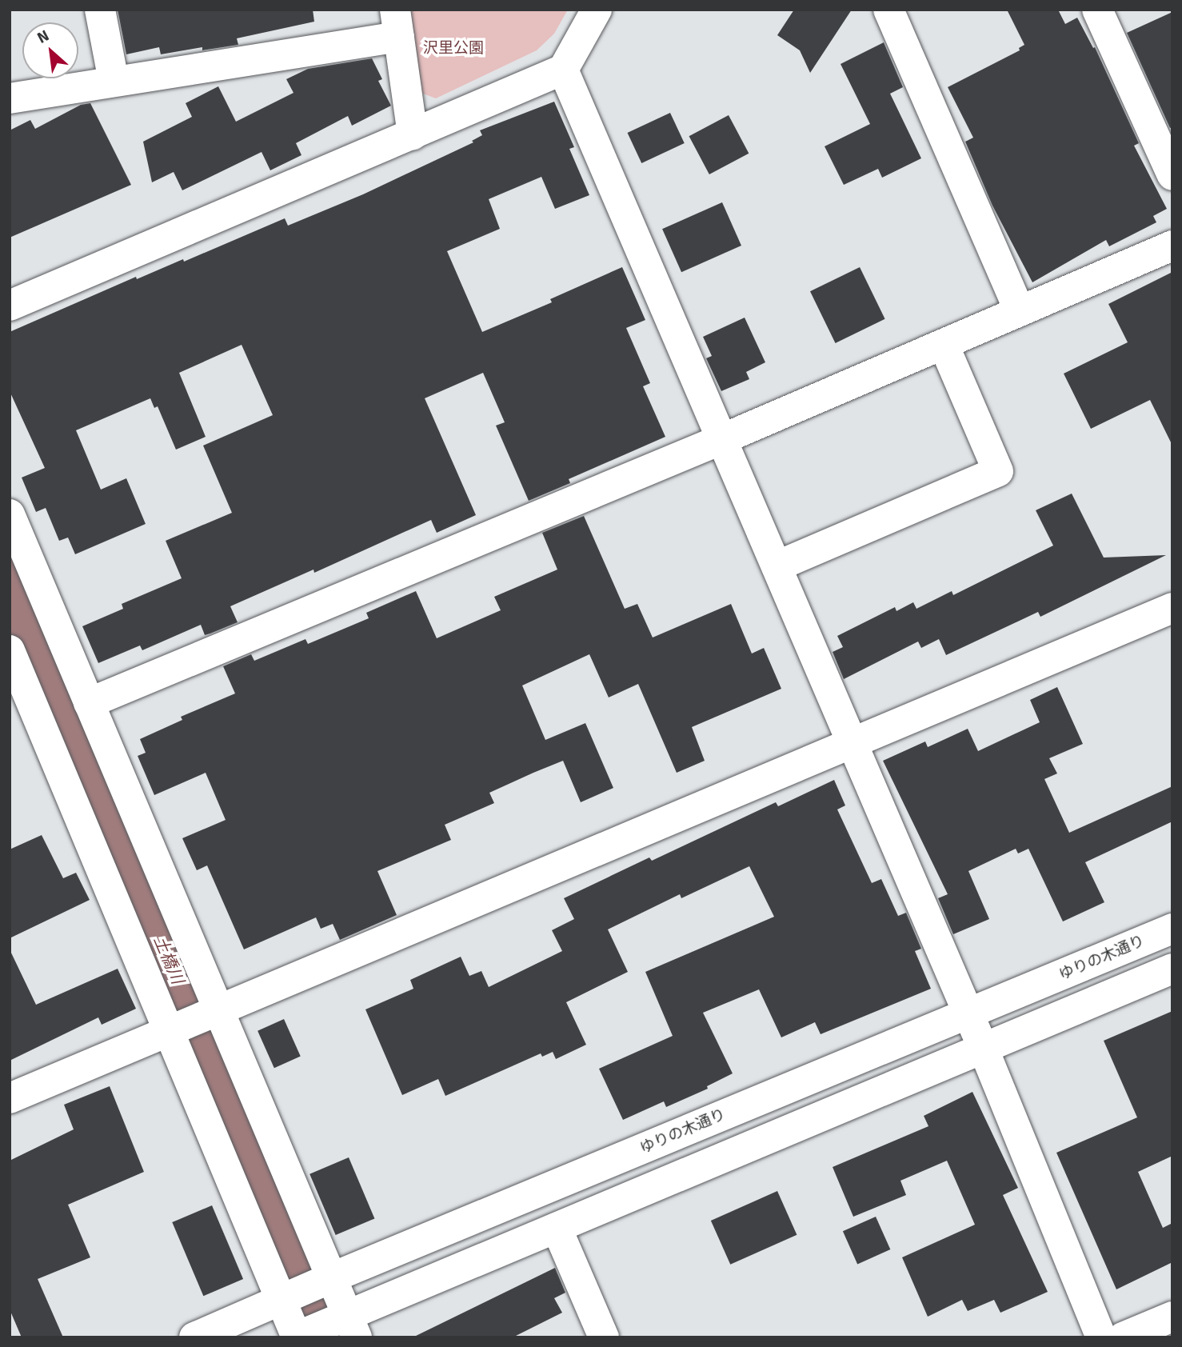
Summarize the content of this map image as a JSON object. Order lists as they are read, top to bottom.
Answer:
{
  "streets": {
    "street": ["ゆりの木通り"]
  },
  "water": ["土橋川"],
  "parks": ["沢里公園"],
  "north": "top left"
}
